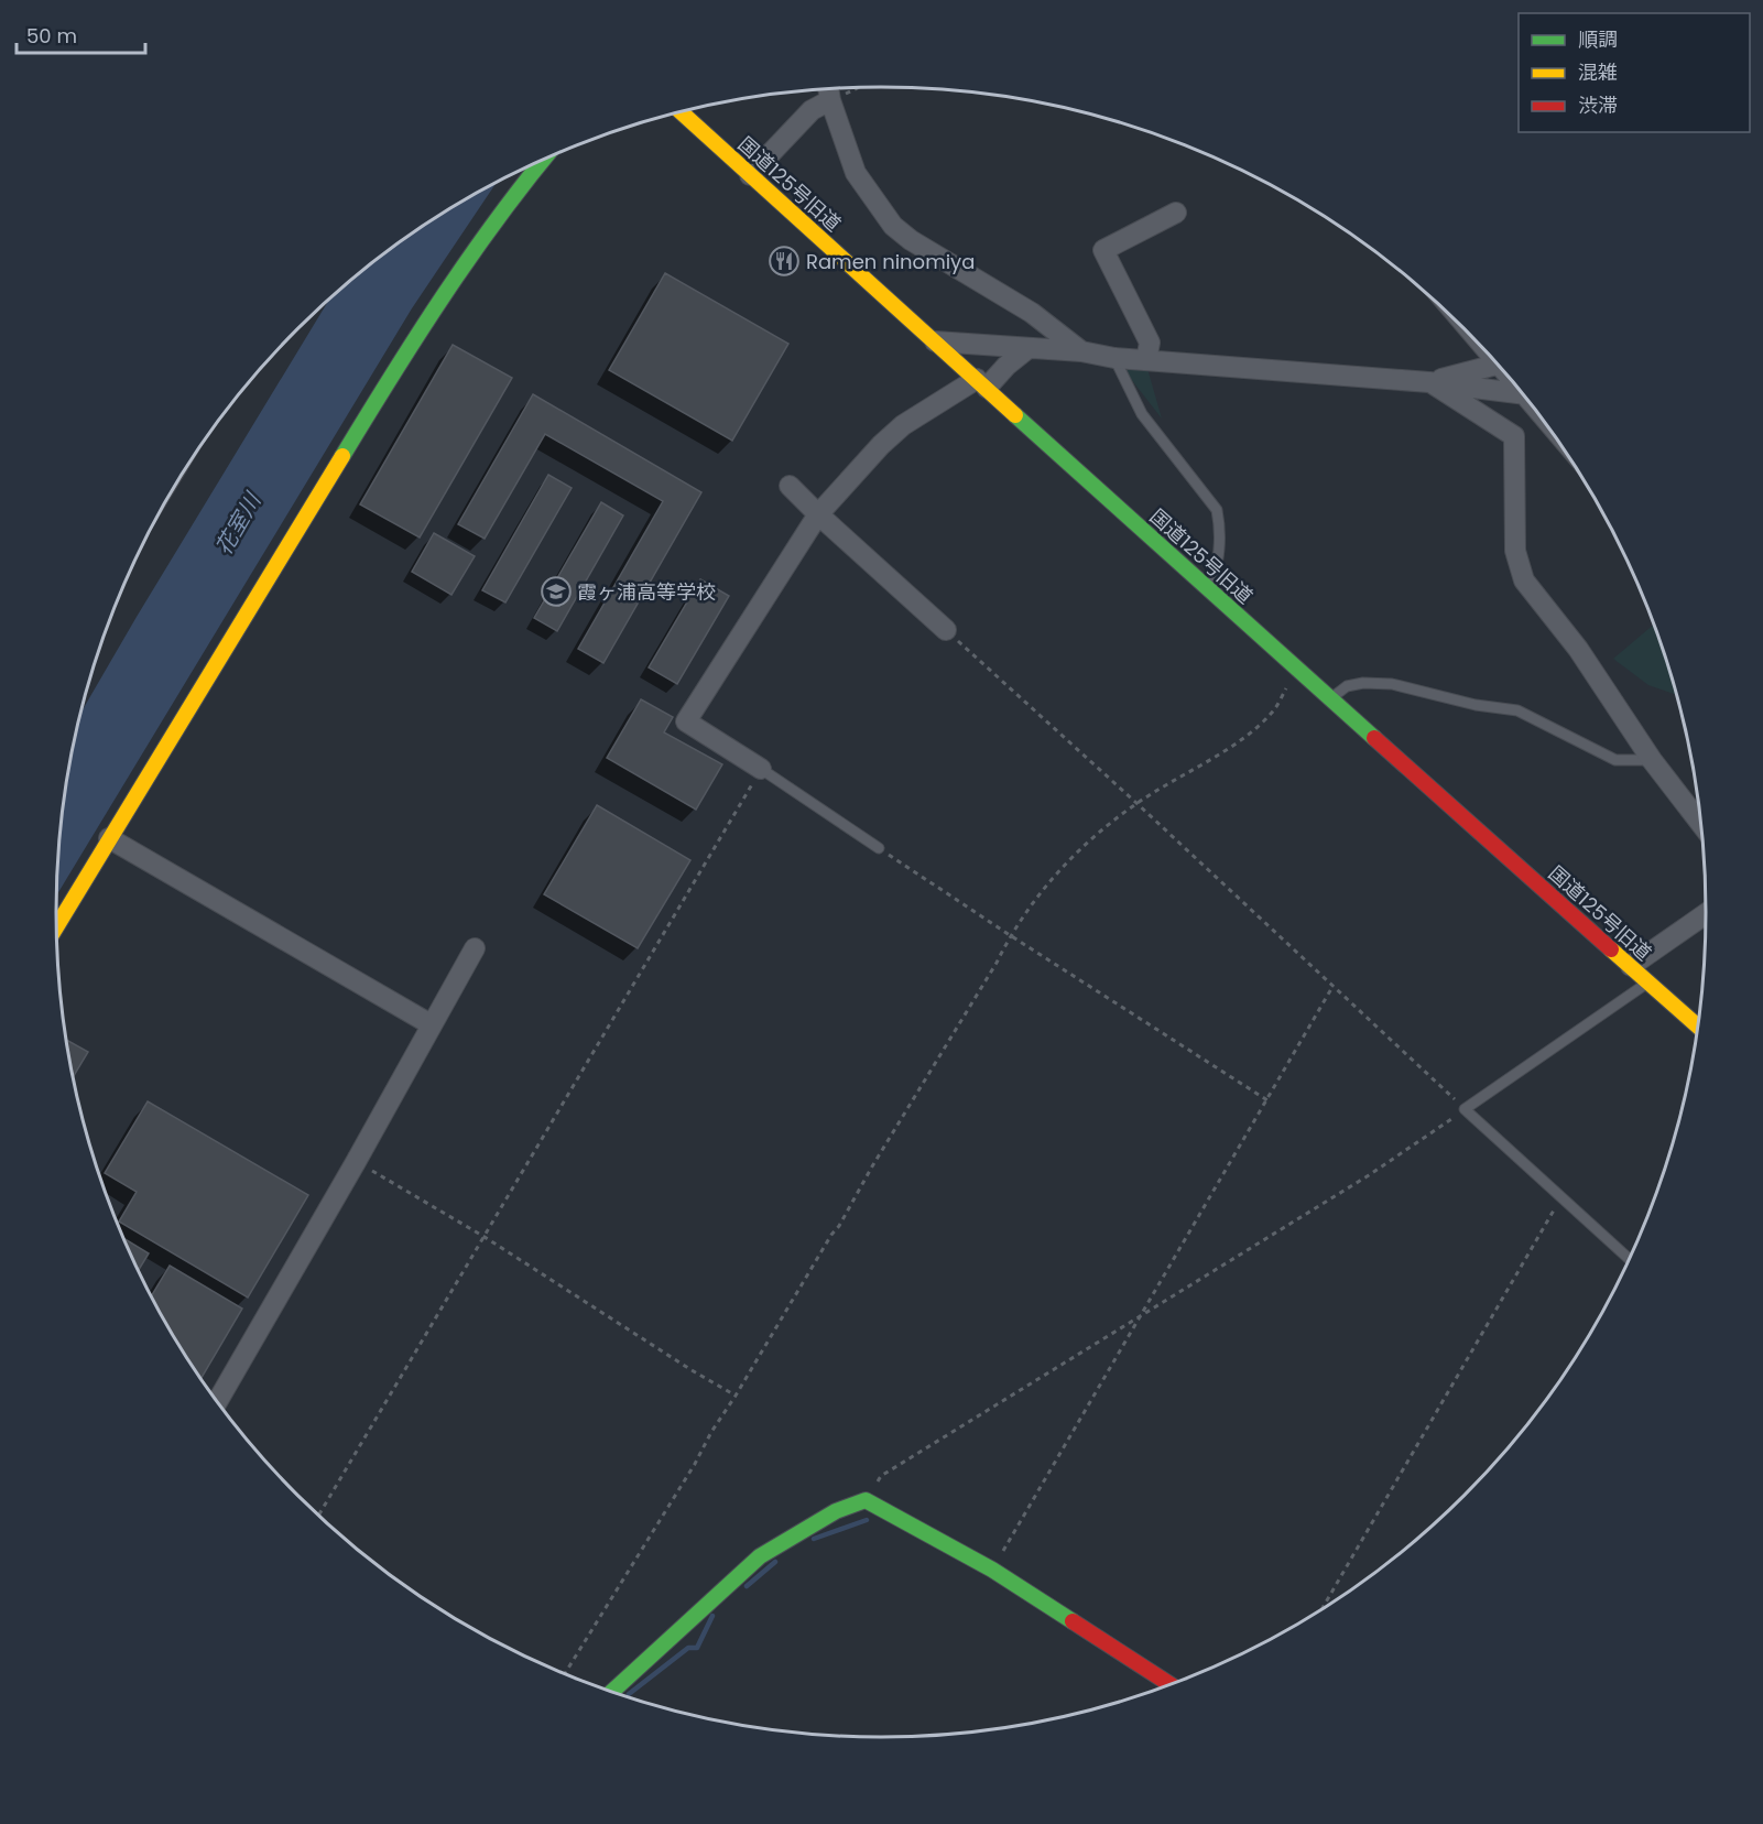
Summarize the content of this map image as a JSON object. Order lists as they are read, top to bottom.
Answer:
{
  "streets": {
    "street": ["国道125号旧道"]
  },
  "water": ["花室川"],
  "places": {
    "restaurant": ["Ramen ninomiya"],
    "school or university": ["霞ヶ浦高等学校"]
  },
  "legend": ["順調", "混雑", "渋滞"],
  "scale_bar": "50 m"
}
